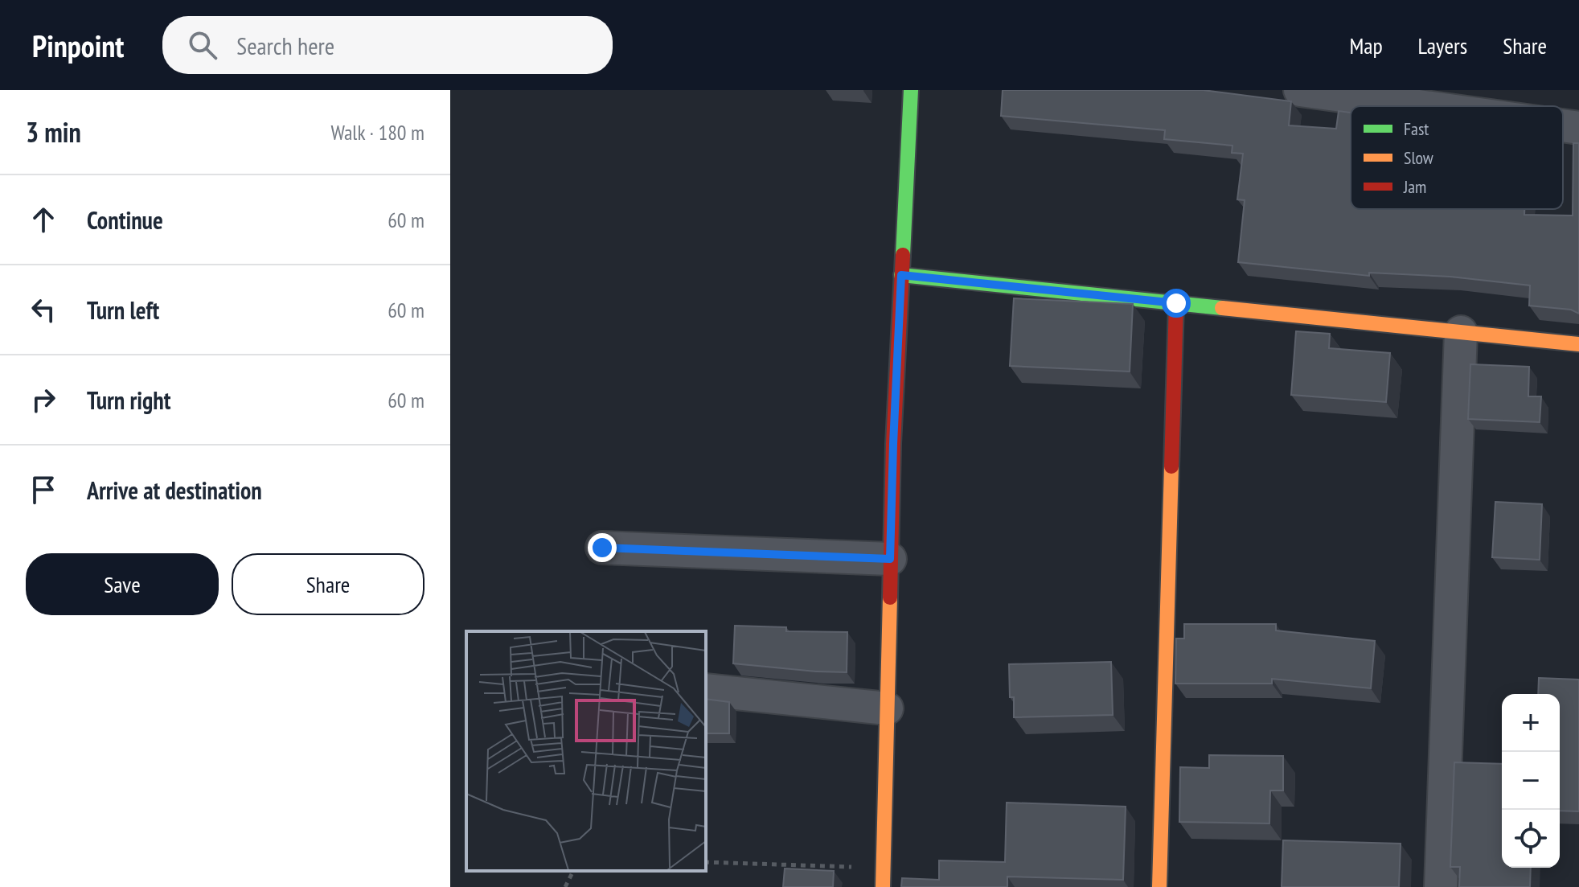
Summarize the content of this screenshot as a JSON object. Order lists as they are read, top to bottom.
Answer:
{
  "legend": ["Fast", "Slow", "Jam"],
  "page": {
    "header": "Pinpoint",
    "search": "Search here",
    "nav": ["Map", "Layers", "Share"],
    "heading": ["3 min", "Walk · 180 m"],
    "list": [
      ["Continue", "60 m"],
      ["Turn left", "60 m"],
      ["Turn right", "60 m"],
      "Arrive at destination"
    ],
    "buttons": ["Save", "Share"],
    "map_buttons": ["+", "−"]
  }
}
